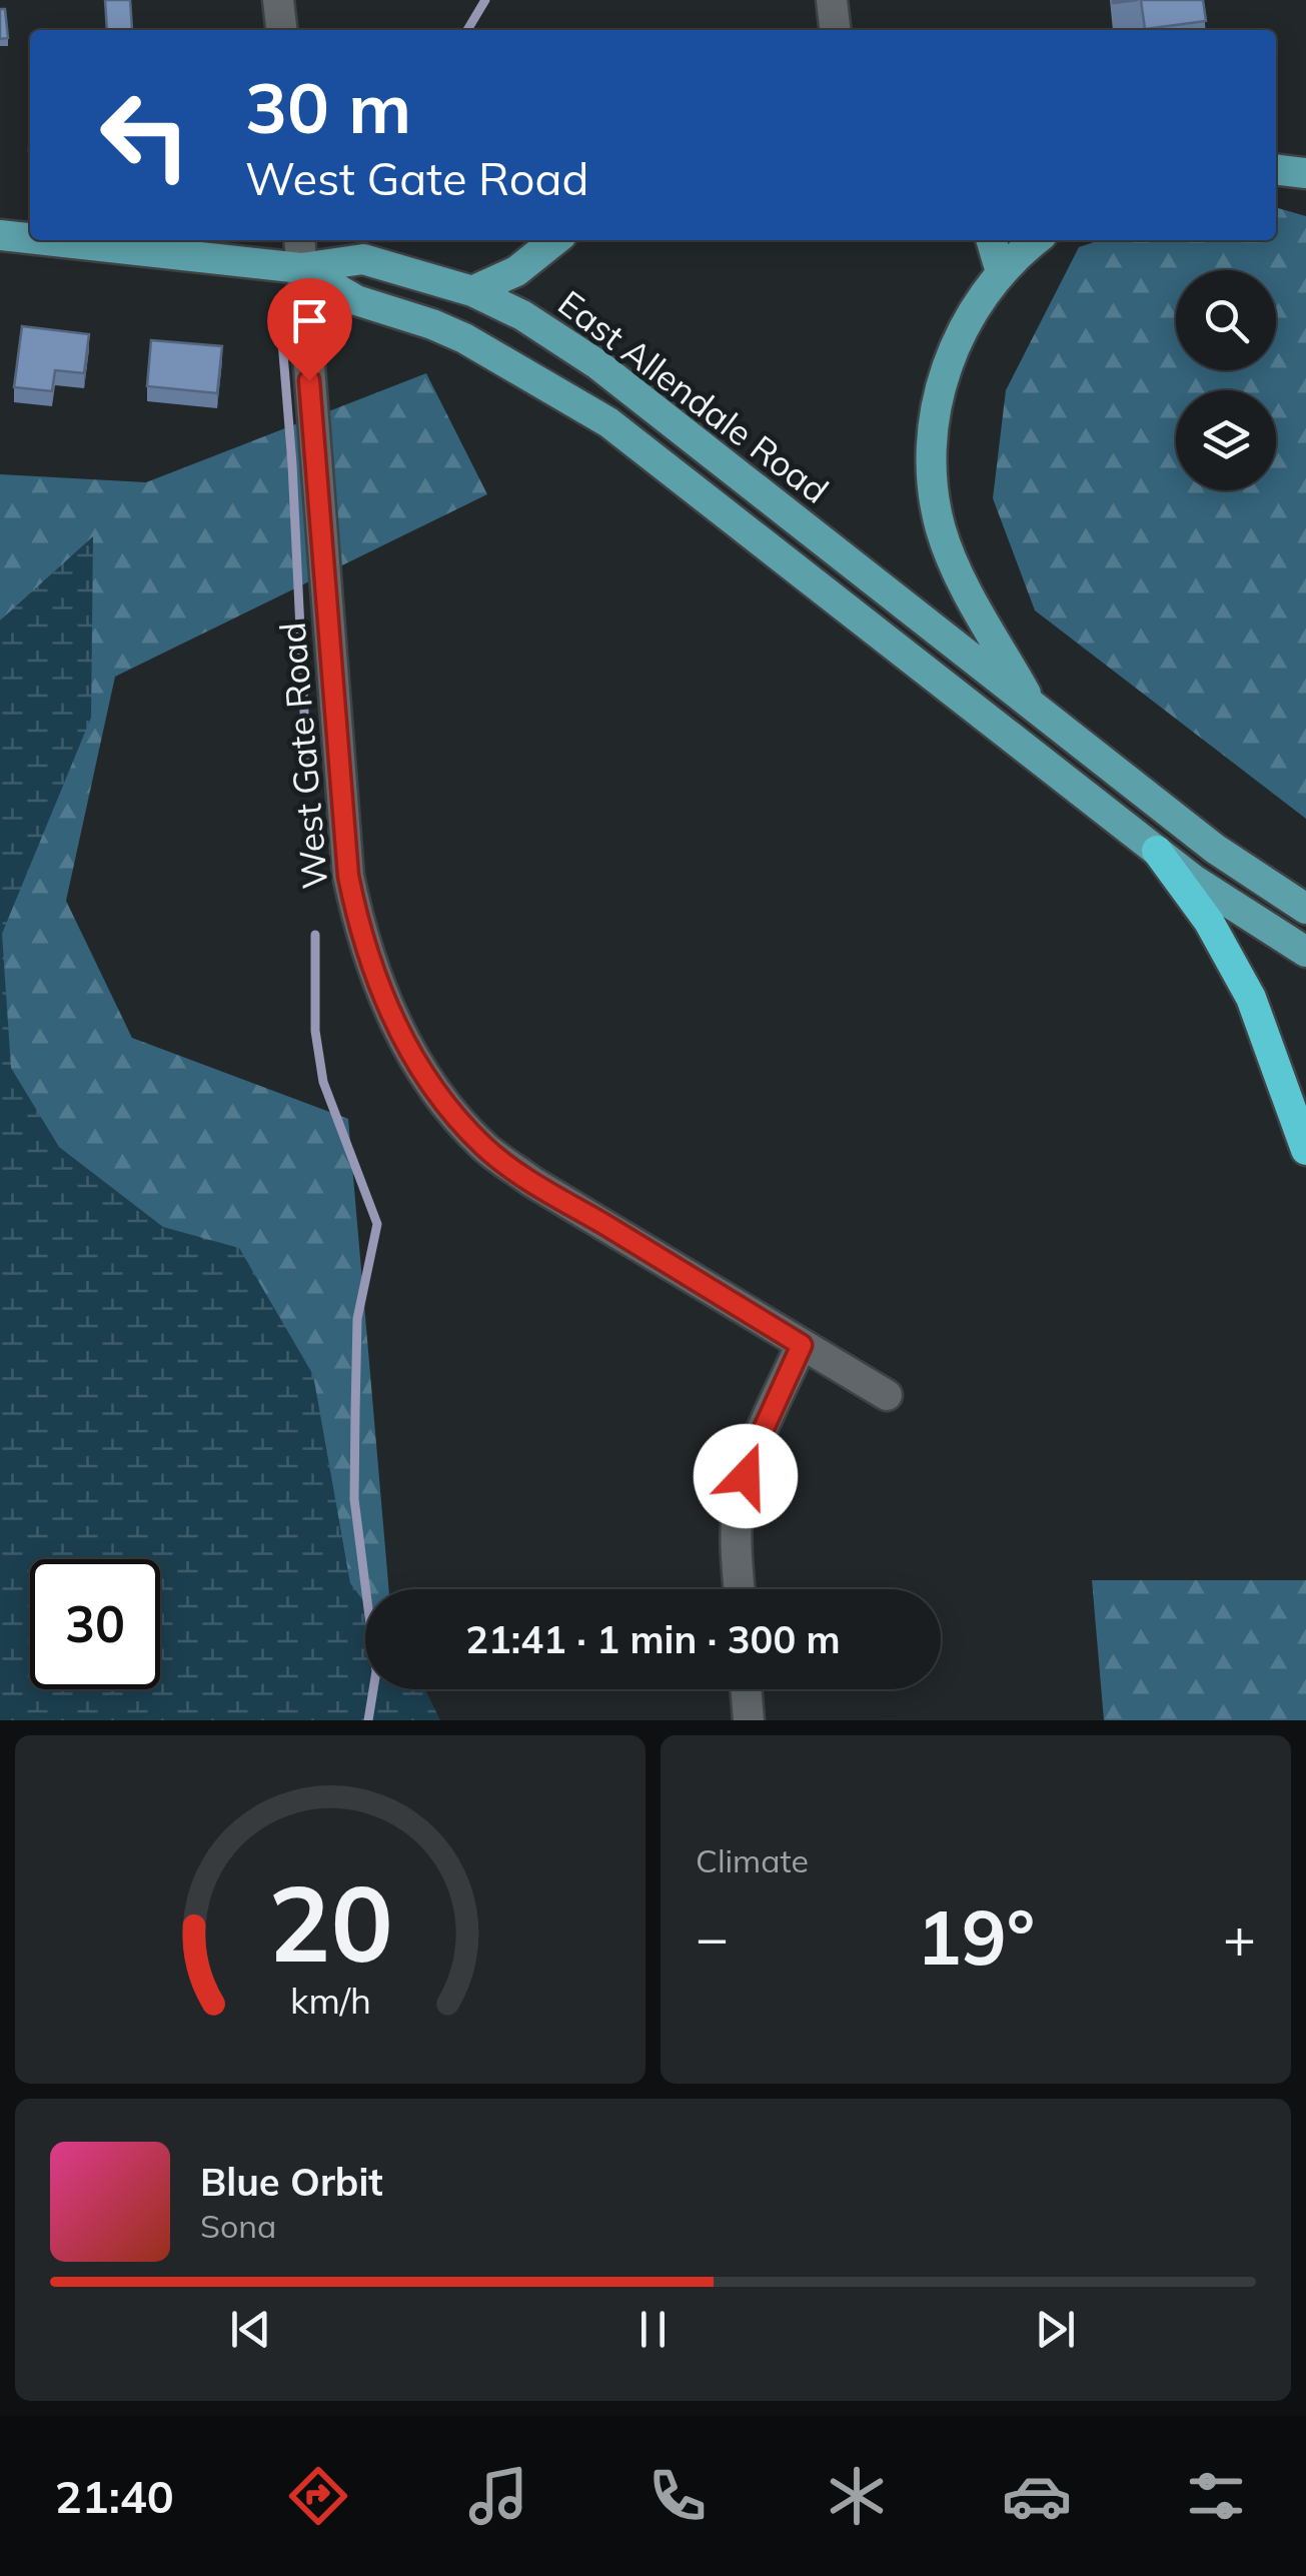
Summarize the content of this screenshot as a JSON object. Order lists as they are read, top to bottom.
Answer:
{
  "streets": {
    "main road": ["East Allendale Road"],
    "street": ["West Gate Road"]
  },
  "crossings": [
    ["East Allendale Road", "West Gate Road"]
  ],
  "page": {
    "turn": ["30 m", "West Gate Road"],
    "limit": "30",
    "trip": "21:41 · 1 min · 300 m",
    "tile": "Climate",
    "heat": ["−", "19°", "+"],
    "song": ["Blue Orbit", "Sona"],
    "tabs": "21:40",
    "gauge": ["20", "km/h"]
  }
}
